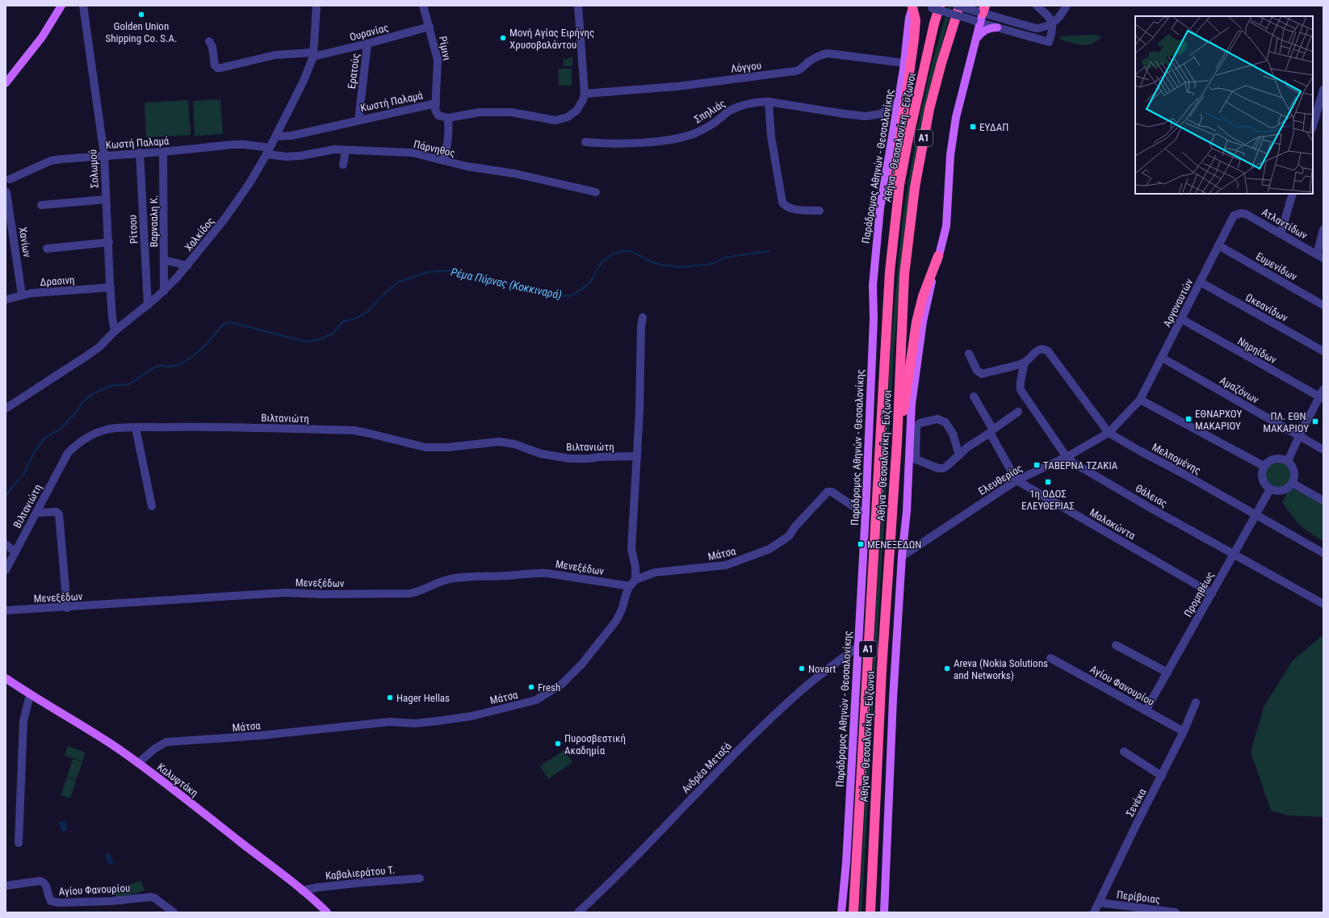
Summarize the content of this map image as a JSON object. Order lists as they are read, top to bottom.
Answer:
{
  "streets": {
    "highway": ["Αθήνα - Θεσσαλονίκη - Εύζωνοι", "Α1"],
    "main road": ["Παράδρομος Αθηνών - Θεσσαλονίκης", "Καλυφτάκη"],
    "street": [
      "Ουρανίας",
      "Ρίμινι",
      "Λόγγου",
      "Ερατούς",
      "Κωστή Παλαμά",
      "Σπηλιάς",
      "Πάρνηθος",
      "Σολωμού",
      "Βαρνααλη Κ.",
      "Ατλαντίδων",
      "Ρίτσου",
      "Χαλκίδος",
      "Χανίων",
      "Ευμενίδων",
      "Δρασινη",
      "Αργοναυτών",
      "Ωκεανίδων",
      "Νηρηίδων",
      "Αμαζόνων",
      "Βιλτανιώτη",
      "Μελπομένης",
      "Ελευθερίας",
      "Θάλειας",
      "Μαλακώντα",
      "Μάτσα",
      "Μενεξέδων",
      "Προμηθέως",
      "Αγίου Φανουρίου",
      "Ανδρέα Μεταξά",
      "Σενέκα",
      "Καβαλιεράτου Τ.",
      "Περίβοιας"
    ]
  },
  "crossings": [
    ["Ουρανίας", "Ρίμινι"],
    ["Ουρανίας", "Ερατούς"],
    ["Ουρανίας", "Χαλκίδος"],
    ["Ρίμινι", "Κωστή Παλαμά"],
    ["Λόγγου", "Παράδρομος Αθηνών - Θεσσαλονίκης"],
    ["Ερατούς", "Κωστή Παλαμά"],
    ["Κωστή Παλαμά", "Πάρνηθος"],
    ["Κωστή Παλαμά", "Σολωμού"],
    ["Κωστή Παλαμά", "Βαρνααλη Κ."],
    ["Κωστή Παλαμά", "Ρίτσου"],
    ["Κωστή Παλαμά", "Χαλκίδος"],
    ["Σπηλιάς", "Παράδρομος Αθηνών - Θεσσαλονίκης"],
    ["Πάρνηθος", "Χαλκίδος"],
    ["Παράδρομος Αθηνών - Θεσσαλονίκης", "Μάτσα"],
    ["Παράδρομος Αθηνών - Θεσσαλονίκης", "Ανδρέα Μεταξά"],
    ["Σολωμού", "Χαλκίδος"],
    ["Σολωμού", "Δρασινη"],
    ["Βαρνααλη Κ.", "Χαλκίδος"],
    ["Ατλαντίδων", "Αργοναυτών"],
    ["Ρίτσου", "Χαλκίδος"],
    ["Χανίων", "Δρασινη"],
    ["Ευμενίδων", "Αργοναυτών"],
    ["Αργοναυτών", "Ωκεανίδων"],
    ["Αργοναυτών", "Νηρηίδων"],
    ["Αργοναυτών", "Αμαζόνων"],
    ["Αργοναυτών", "Ελευθερίας"],
    ["Μελπομένης", "Ελευθερίας"],
    ["Μελπομένης", "Θάλειας"],
    ["Μελπομένης", "Προμηθέως"],
    ["Ελευθερίας", "Θάλειας"],
    ["Ελευθερίας", "Μαλακώντα"],
    ["Θάλειας", "Προμηθέως"],
    ["Μαλακώντα", "Προμηθέως"],
    ["Μάτσα", "Μενεξέδων"],
    ["Μάτσα", "Καλυφτάκη"],
    ["Προμηθέως", "Αγίου Φανουρίου"],
    ["Αγίου Φανουρίου", "Σενέκα"],
    ["Καλυφτάκη", "Καβαλιεράτου Τ."],
    ["Σενέκα", "Περίβοιας"]
  ],
  "water": ["Ρέμα Πύρνας (Κοκκιναρά)"],
  "places": {
    "other": [
      "Golden Union Shipping Co. S.A.",
      "Μονή Αγίας Ειρήνης Χρυσοβαλάντου",
      "Novart",
      "Areva (Nokia Solutions and Networks)",
      "Fresh",
      "Hager Hellas",
      "Πυροσβεστική Ακαδημία"
    ],
    "transit": [
      "ΕΥΔΑΠ",
      "ΕΘΝΑΡΧΟΥ ΜΑΚΑΡΙΟΥ",
      "ΠΛ. ΕΘΝ. ΜΑΚΑΡΙΟΥ",
      "ΤΑΒΕΡΝΑ ΤΖΑΚΙΑ",
      "1η ΟΔΟΣ ΕΛΕΥΘΕΡΙΑΣ",
      "ΜΕΝΕΞΕΔΩΝ"
    ]
  }
}
